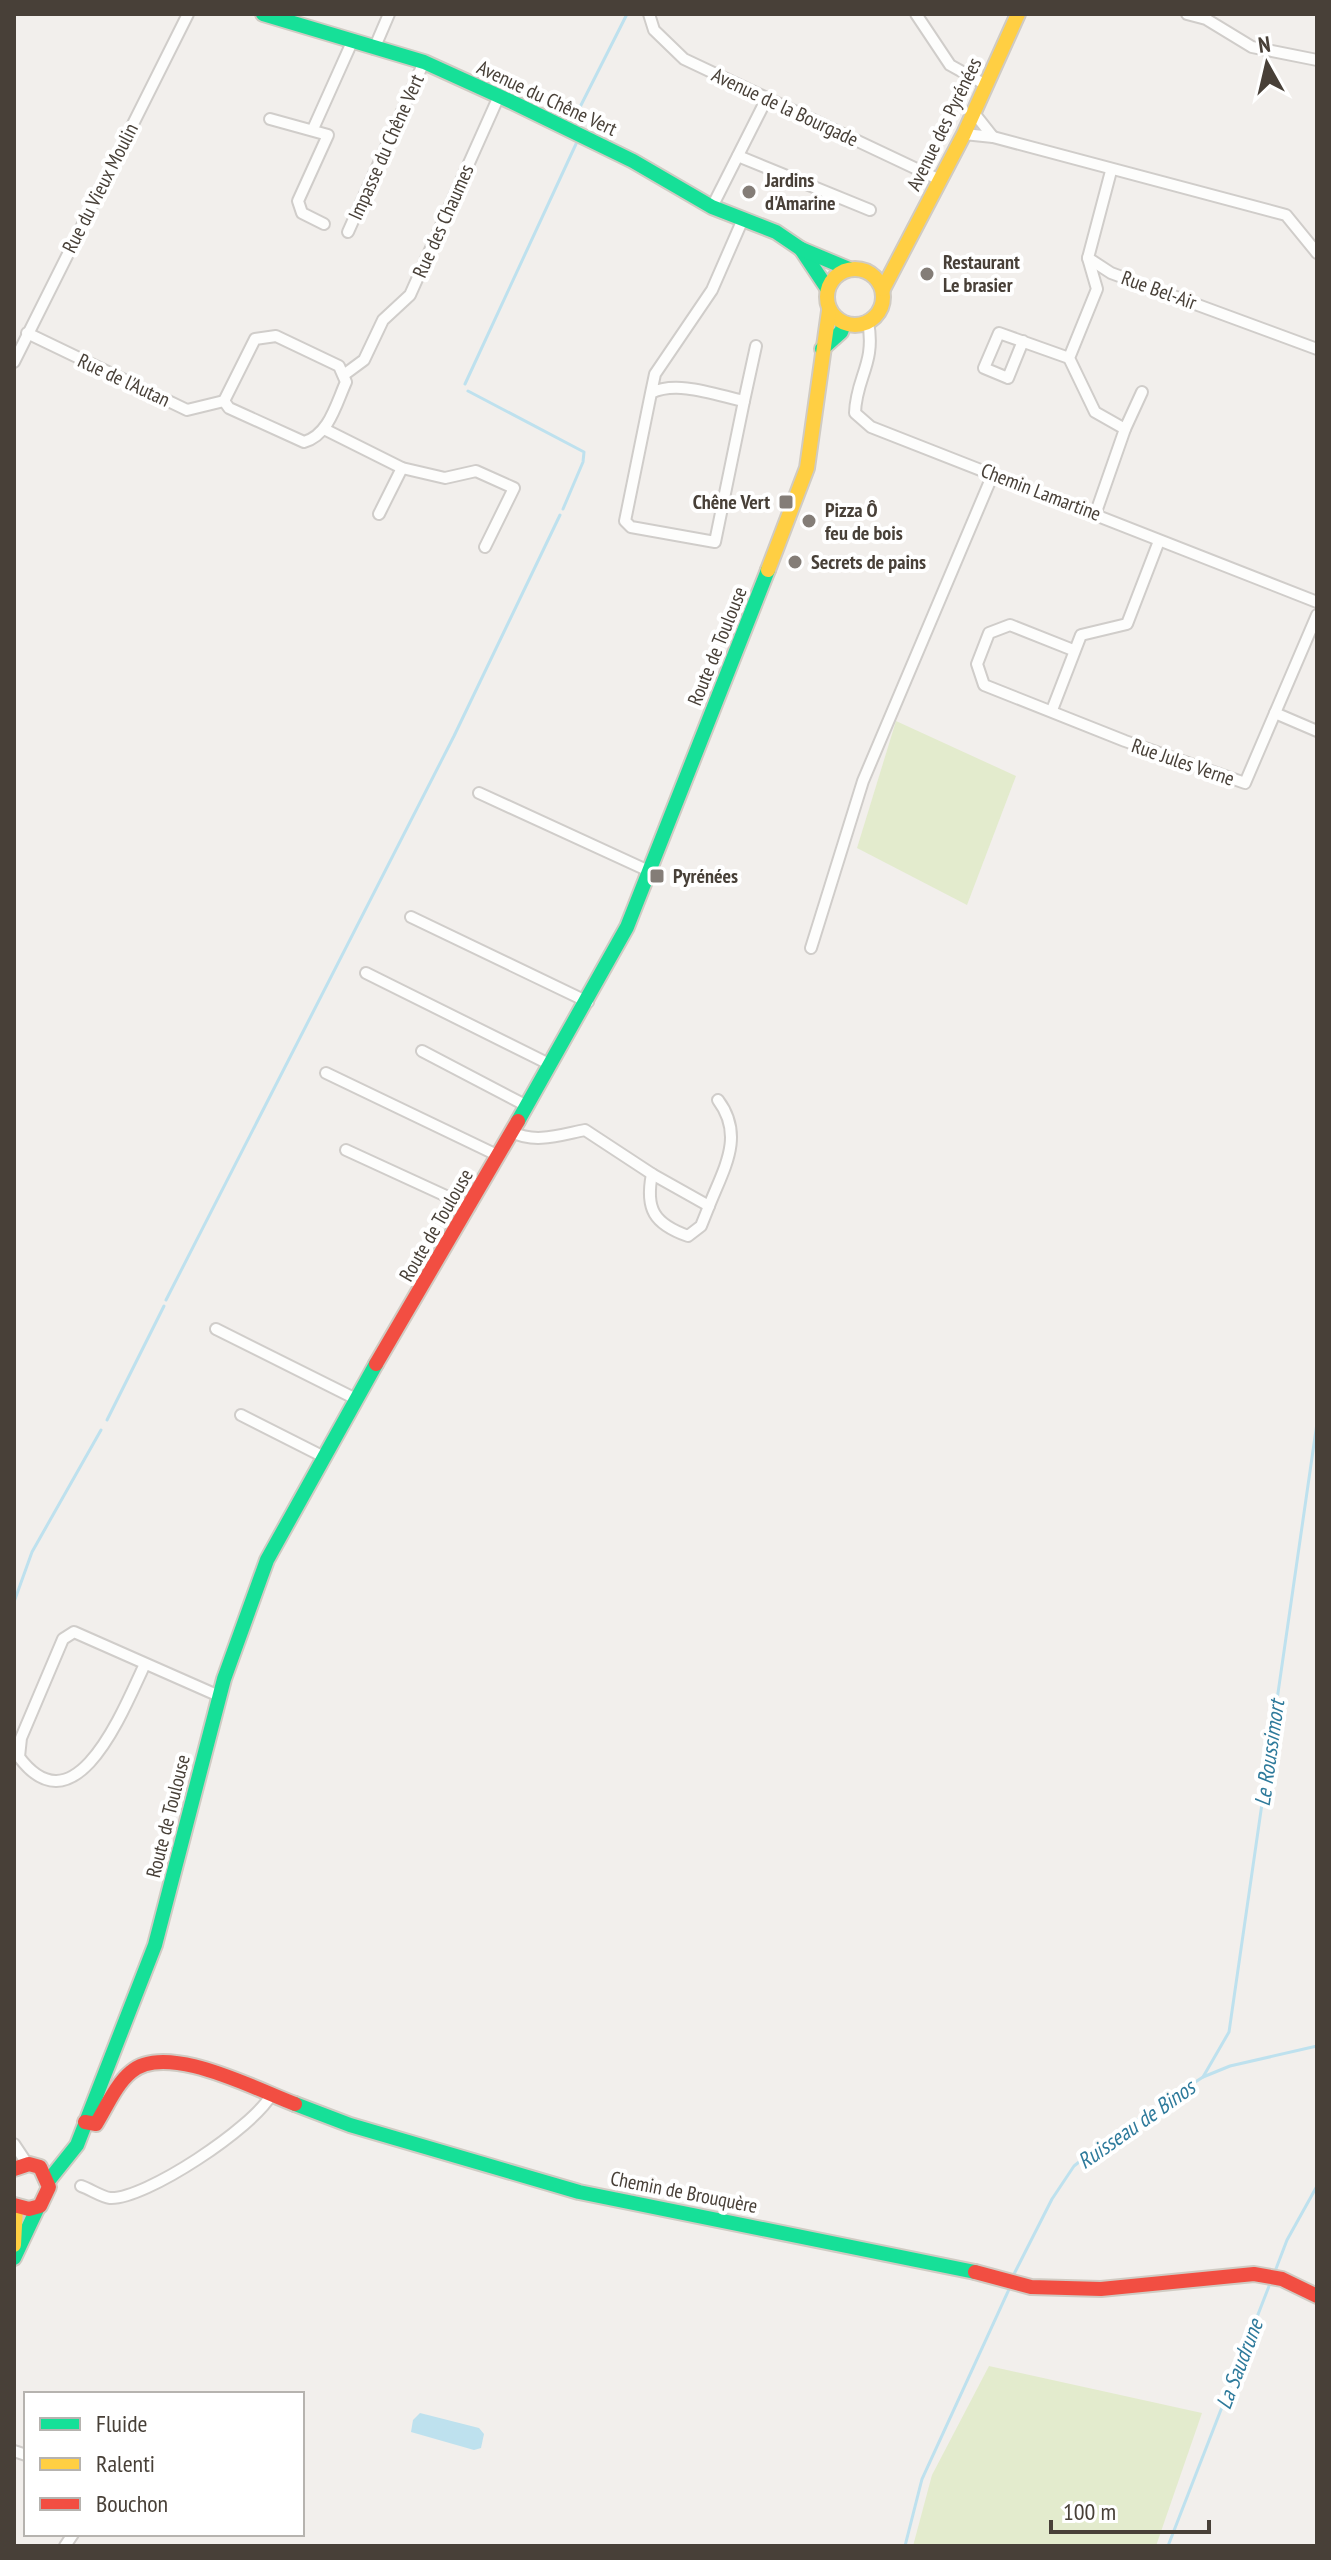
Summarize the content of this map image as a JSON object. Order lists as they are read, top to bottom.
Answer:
{
  "streets": {
    "main road": [
      "Avenue du Chêne Vert",
      "Avenue des Pyrénées",
      "Route de Toulouse",
      "Chemin de Brouquère"
    ],
    "street": [
      "Avenue de la Bourgade",
      "Impasse du Chêne Vert",
      "Rue du Vieux Moulin",
      "Rue des Chaumes",
      "Rue Bel-Air",
      "Rue de l'Autan",
      "Chemin Lamartine",
      "Rue Jules Verne"
    ]
  },
  "crossings": [
    ["Avenue du Chêne Vert", "Avenue des Pyrénées"],
    ["Avenue du Chêne Vert", "Impasse du Chêne Vert"],
    ["Avenue du Chêne Vert", "Rue des Chaumes"],
    ["Avenue du Chêne Vert", "Chemin Lamartine"],
    ["Avenue du Chêne Vert", "Route de Toulouse"],
    ["Avenue de la Bourgade", "Avenue des Pyrénées"],
    ["Avenue des Pyrénées", "Chemin Lamartine"],
    ["Avenue des Pyrénées", "Route de Toulouse"],
    ["Rue du Vieux Moulin", "Rue de l'Autan"],
    ["Rue des Chaumes", "Rue de l'Autan"],
    ["Chemin Lamartine", "Route de Toulouse"],
    ["Route de Toulouse", "Chemin de Brouquère"]
  ],
  "water": ["Le Roussimort", "Ruisseau de Binos", "La Saudrune"],
  "places": {
    "other": [
      "Jardins d'Amarine",
      "Restaurant Le brasier",
      "Pizza Ô feu de bois",
      "Secrets de pains"
    ],
    "transit": ["Chêne Vert", "Pyrénées"]
  },
  "legend": ["Fluide", "Ralenti", "Bouchon"],
  "scale_bar": "100 m",
  "north": "top"
}
